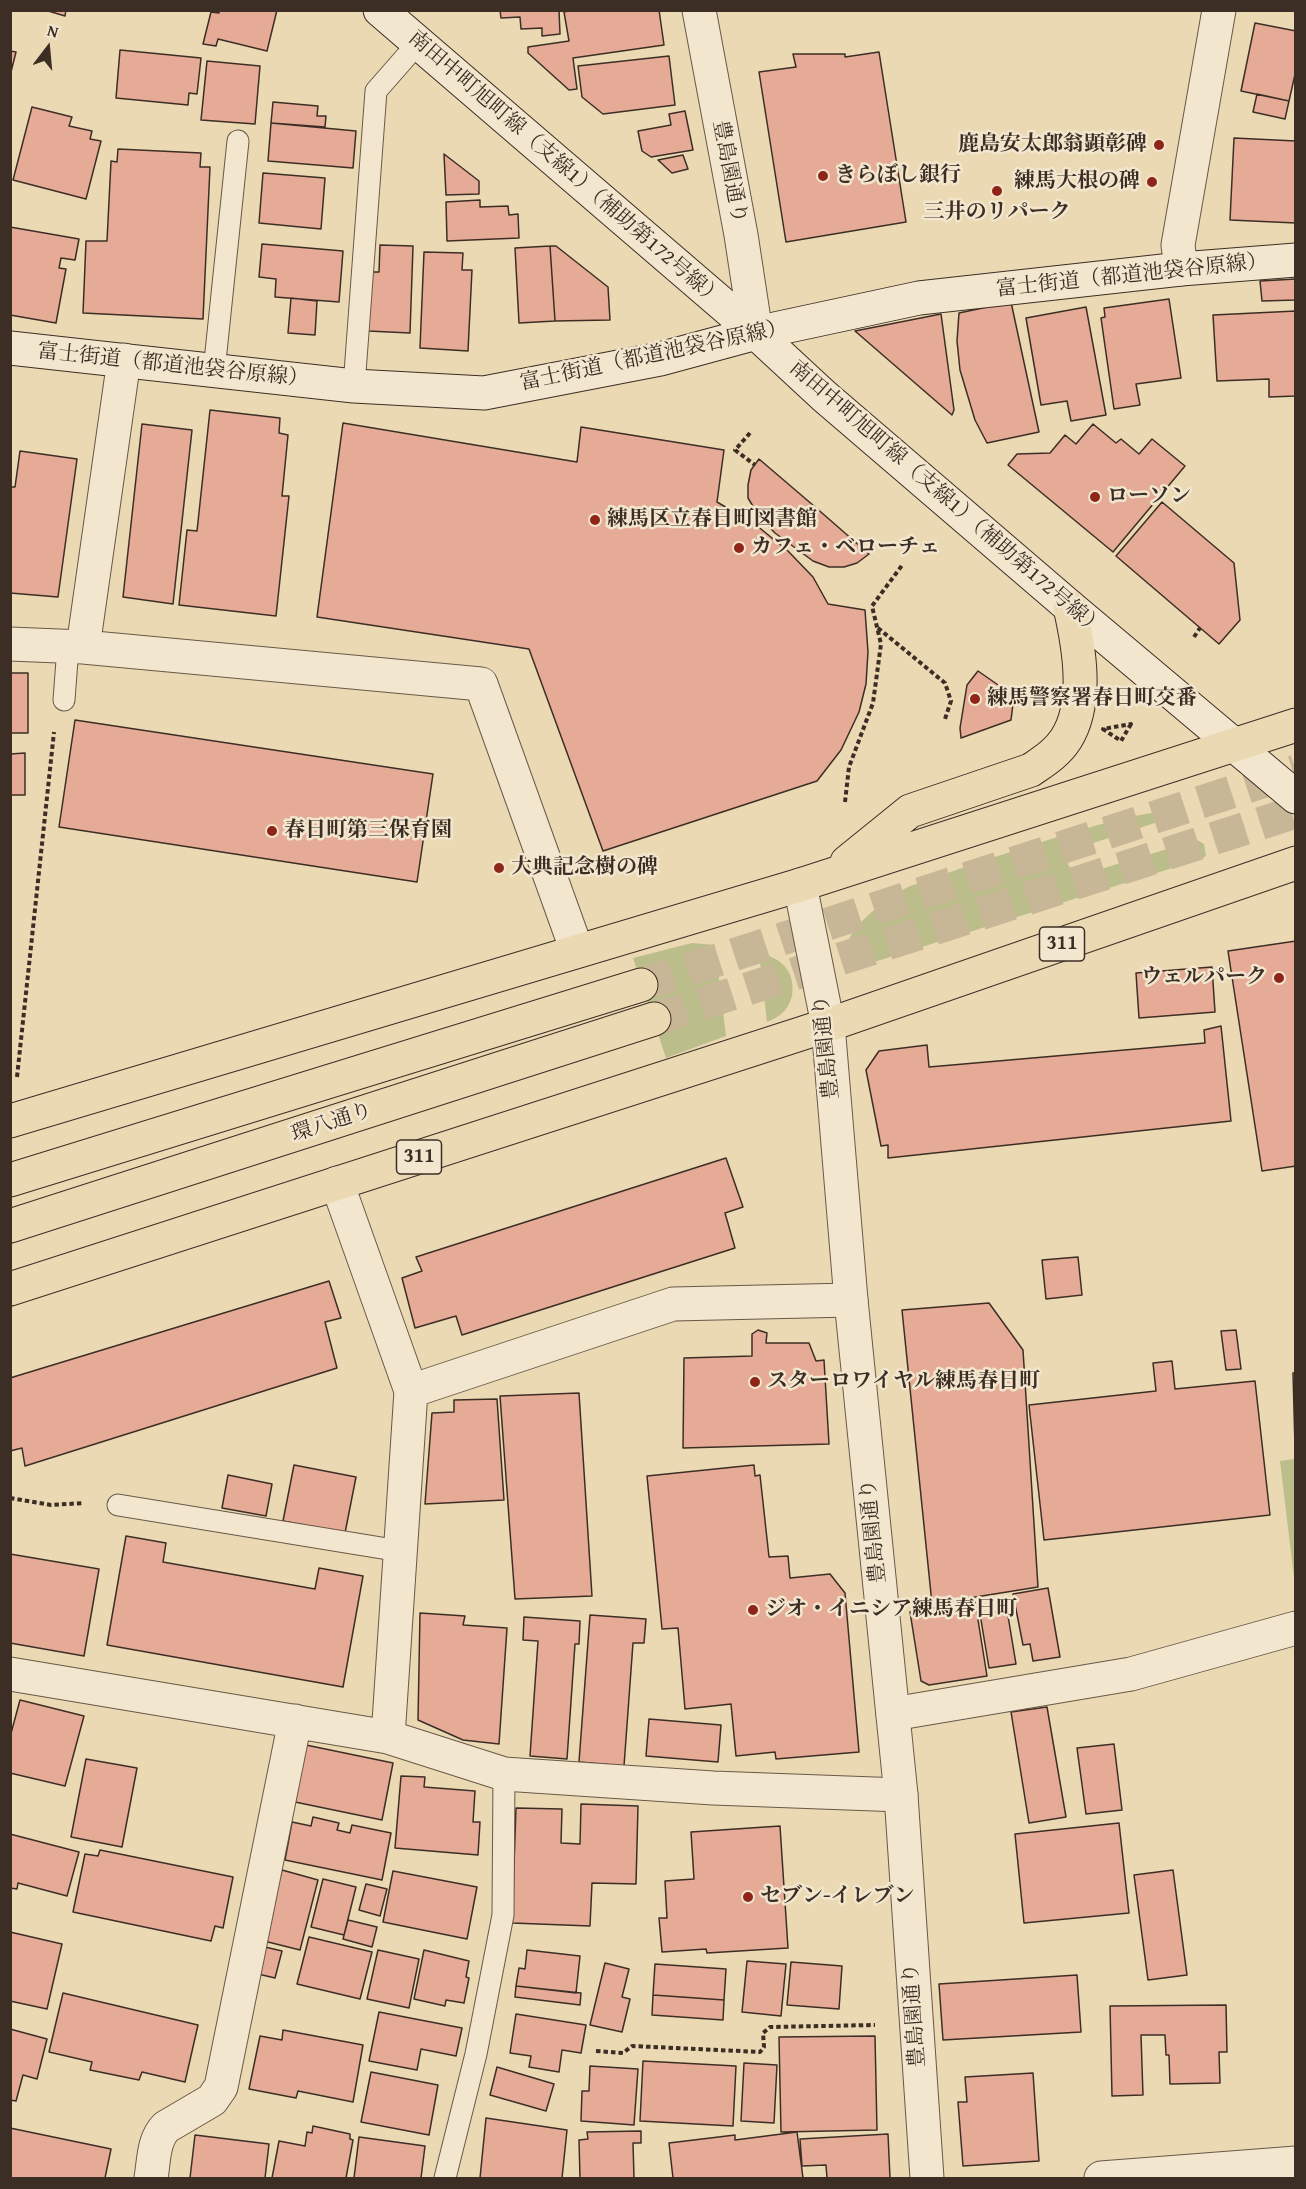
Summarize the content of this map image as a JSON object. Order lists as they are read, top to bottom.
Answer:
{
  "streets": {
    "main road": ["311", "環八通り"],
    "street": ["南田中町旭町線（支線1）（補助第172号線）", "豊島園通り", "富士街道（都道池袋谷原線）"]
  },
  "crossings": [
    ["南田中町旭町線（支線1）（補助第172号線）", "豊島園通り"],
    ["南田中町旭町線（支線1）（補助第172号線）", "富士街道（都道池袋谷原線）"],
    ["豊島園通り", "富士街道（都道池袋谷原線）"],
    ["豊島園通り", "311"]
  ],
  "places": [
    "鹿島安太郎翁顕彰碑",
    "きらぼし銀行",
    "練馬大根の碑",
    "三井のリパーク",
    "ローソン",
    "練馬区立春日町図書館",
    "カフェ・ベローチェ",
    "練馬警察署春日町交番",
    "春日町第三保育園",
    "大典記念樹の碑",
    "ウェルパーク",
    "スターロワイヤル練馬春日町",
    "ジオ・イニシア練馬春日町",
    "セブン-イレブン"
  ],
  "north": "top"
}
